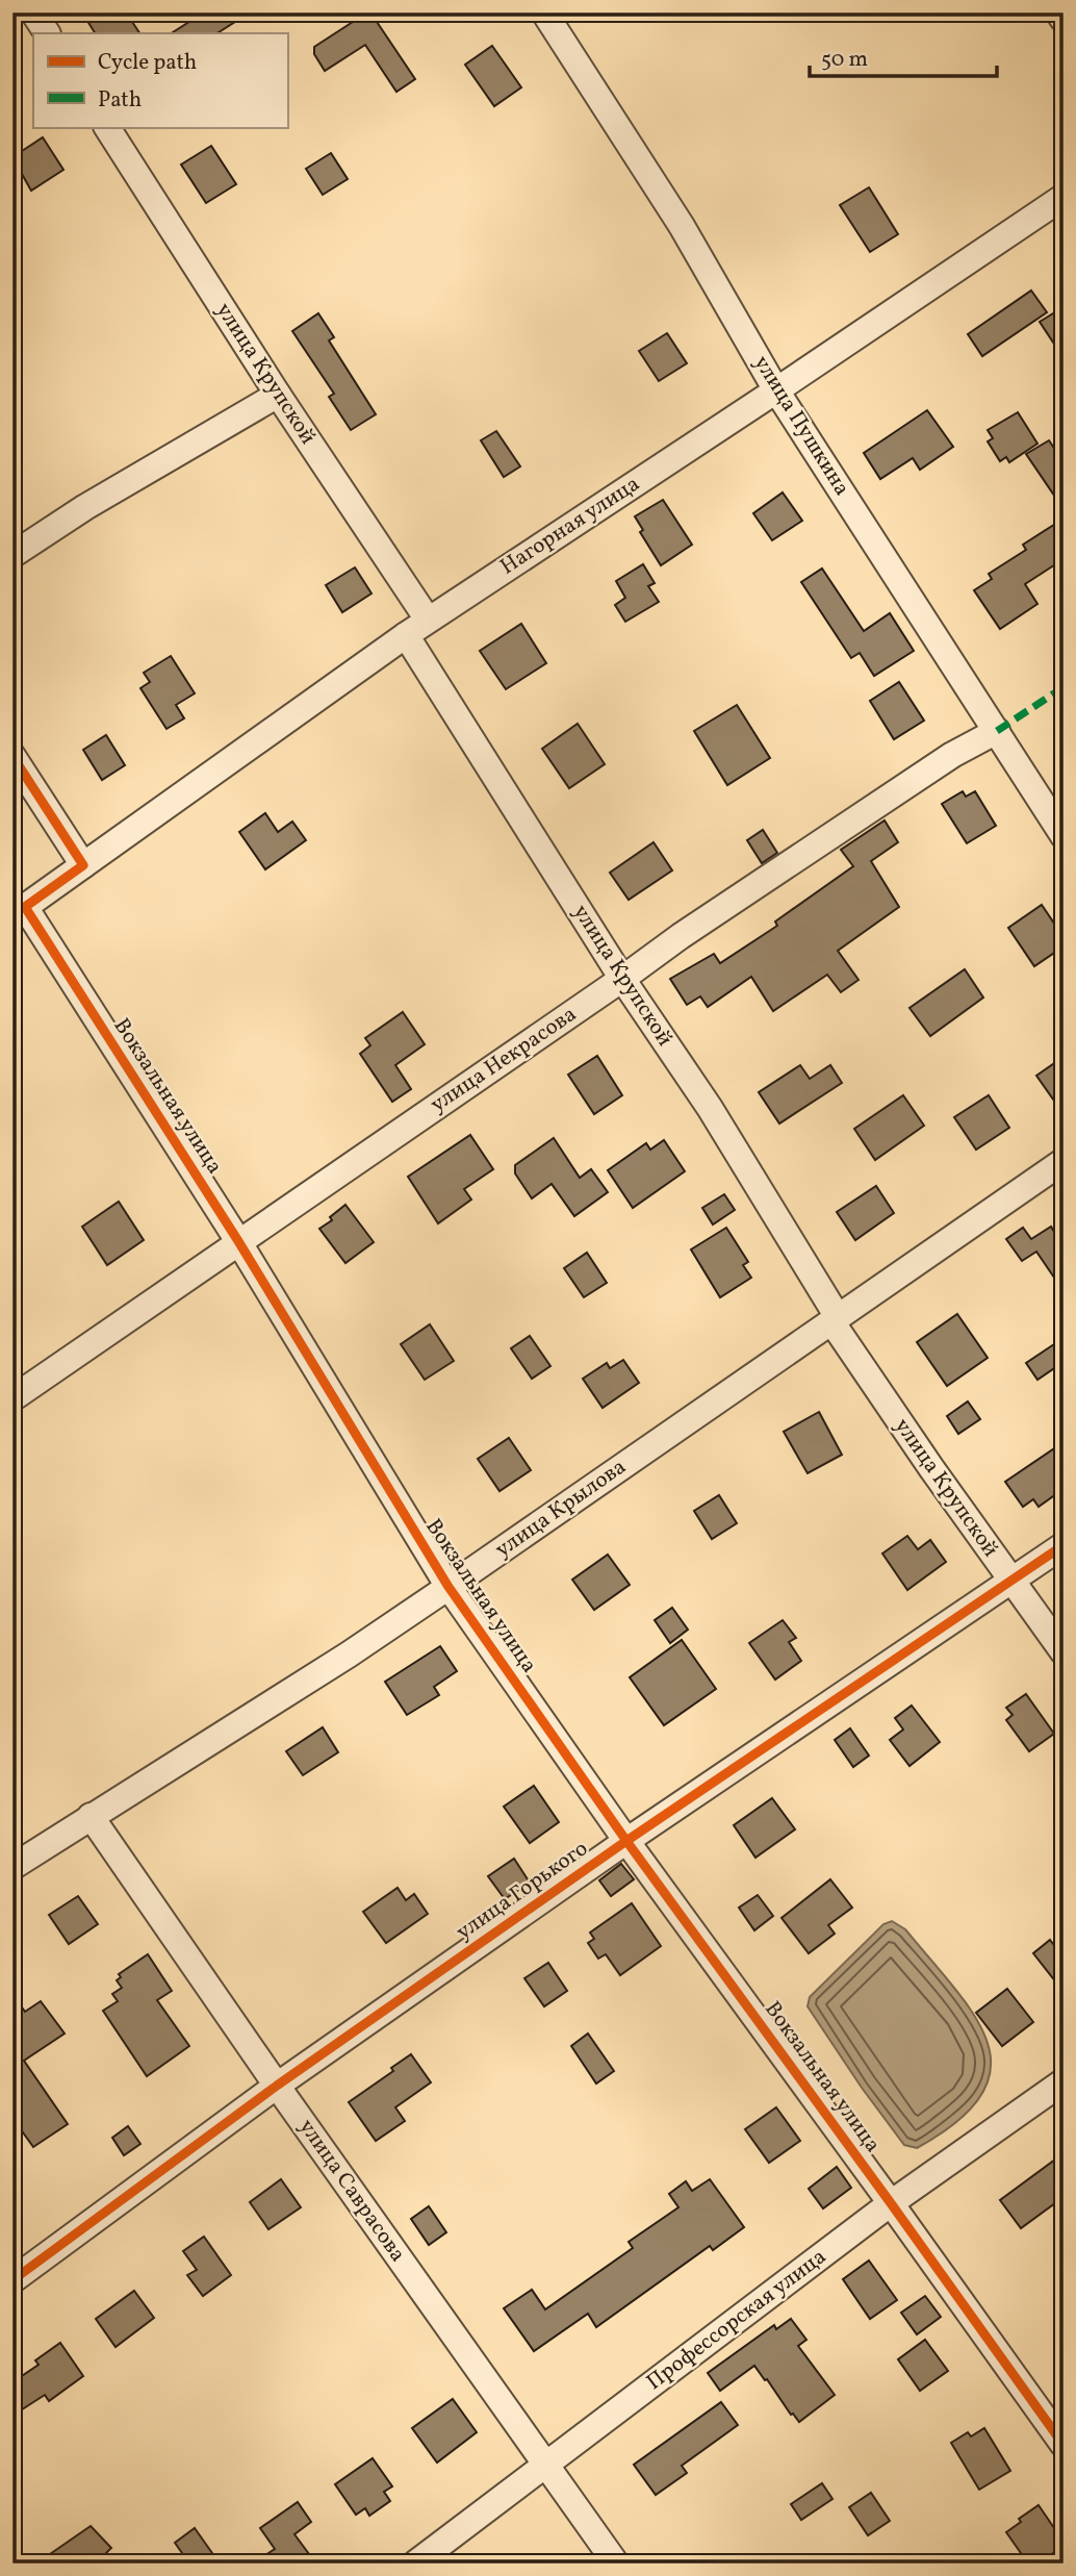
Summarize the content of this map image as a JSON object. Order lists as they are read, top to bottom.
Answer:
{
  "streets": {
    "street": [
      "улица Крупской",
      "улица Пушкина",
      "Нагорная улица",
      "улица Некрасова",
      "Вокзальная улица",
      "улица Крылова",
      "улица Горького",
      "улица Саврасова",
      "Профессорская улица"
    ]
  },
  "crossings": [
    ["улица Крупской", "Нагорная улица"],
    ["улица Крупской", "улица Некрасова"],
    ["улица Крупской", "улица Крылова"],
    ["улица Крупской", "улица Горького"],
    ["улица Пушкина", "Нагорная улица"],
    ["улица Пушкина", "улица Некрасова"],
    ["Нагорная улица", "Вокзальная улица"],
    ["улица Некрасова", "Вокзальная улица"],
    ["Вокзальная улица", "улица Крылова"],
    ["Вокзальная улица", "улица Горького"],
    ["Вокзальная улица", "Профессорская улица"],
    ["улица Крылова", "улица Саврасова"],
    ["улица Горького", "улица Саврасова"],
    ["улица Саврасова", "Профессорская улица"]
  ],
  "legend": ["Cycle path", "Path"],
  "scale_bar": "50 m"
}
